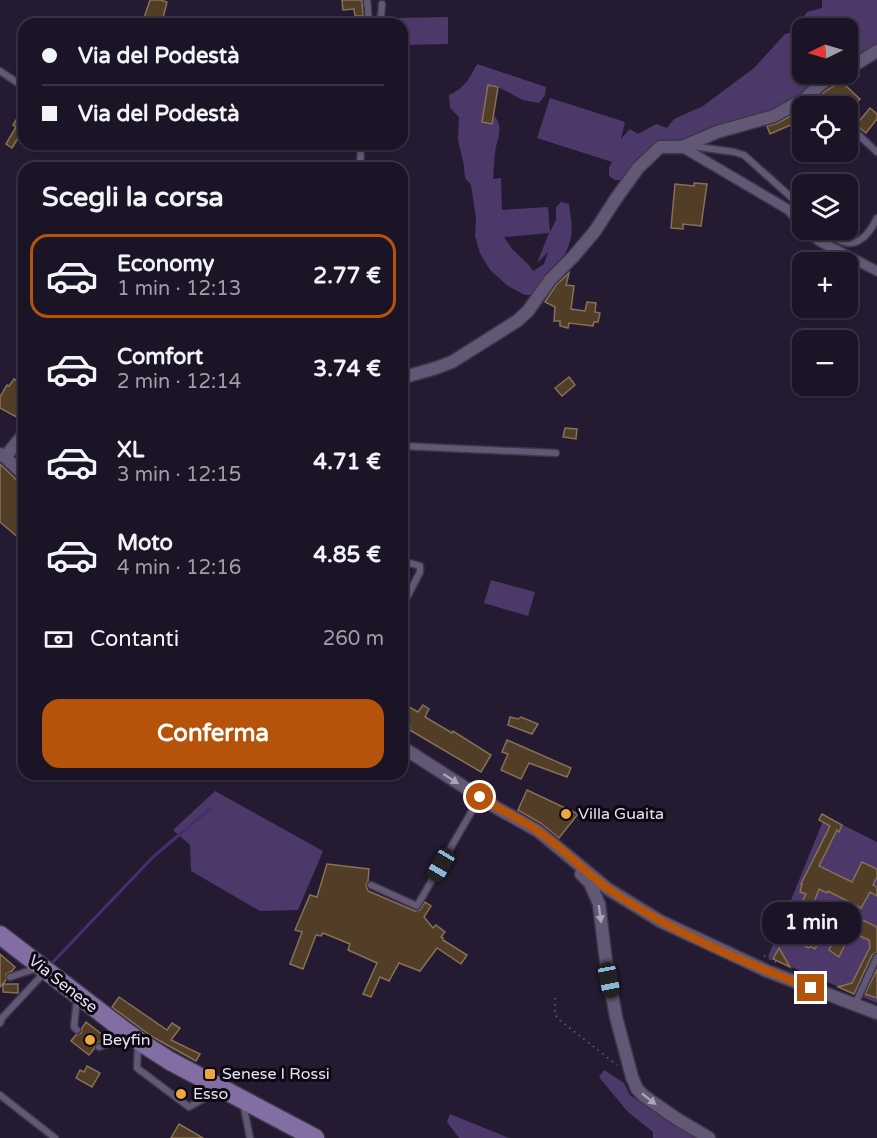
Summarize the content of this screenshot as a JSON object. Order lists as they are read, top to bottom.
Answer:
{
  "streets": {
    "main road": ["Via Senese"]
  },
  "places": {
    "other": ["Villa Guaita", "Beyfin", "Esso"],
    "transit": ["Senese I Rossi"]
  },
  "north": "left",
  "page": {
    "map_buttons": ["+", "−"],
    "banner": ["Via del Podestà", "Via del Podestà"],
    "heading": "Scegli la corsa",
    "list": [
      {
        "name": "Economy",
        "note": "1 min · 12:13",
        "value": "2.77 €"
      },
      {
        "name": "Comfort",
        "note": "2 min · 12:14",
        "value": "3.74 €"
      },
      {
        "name": "XL",
        "note": "3 min · 12:15",
        "value": "4.71 €"
      },
      {
        "name": "Moto",
        "note": "4 min · 12:16",
        "value": "4.85 €"
      }
    ],
    "pay": ["Contanti", "260 m"],
    "buttons": "Conferma",
    "bubble": "1 min"
  }
}
